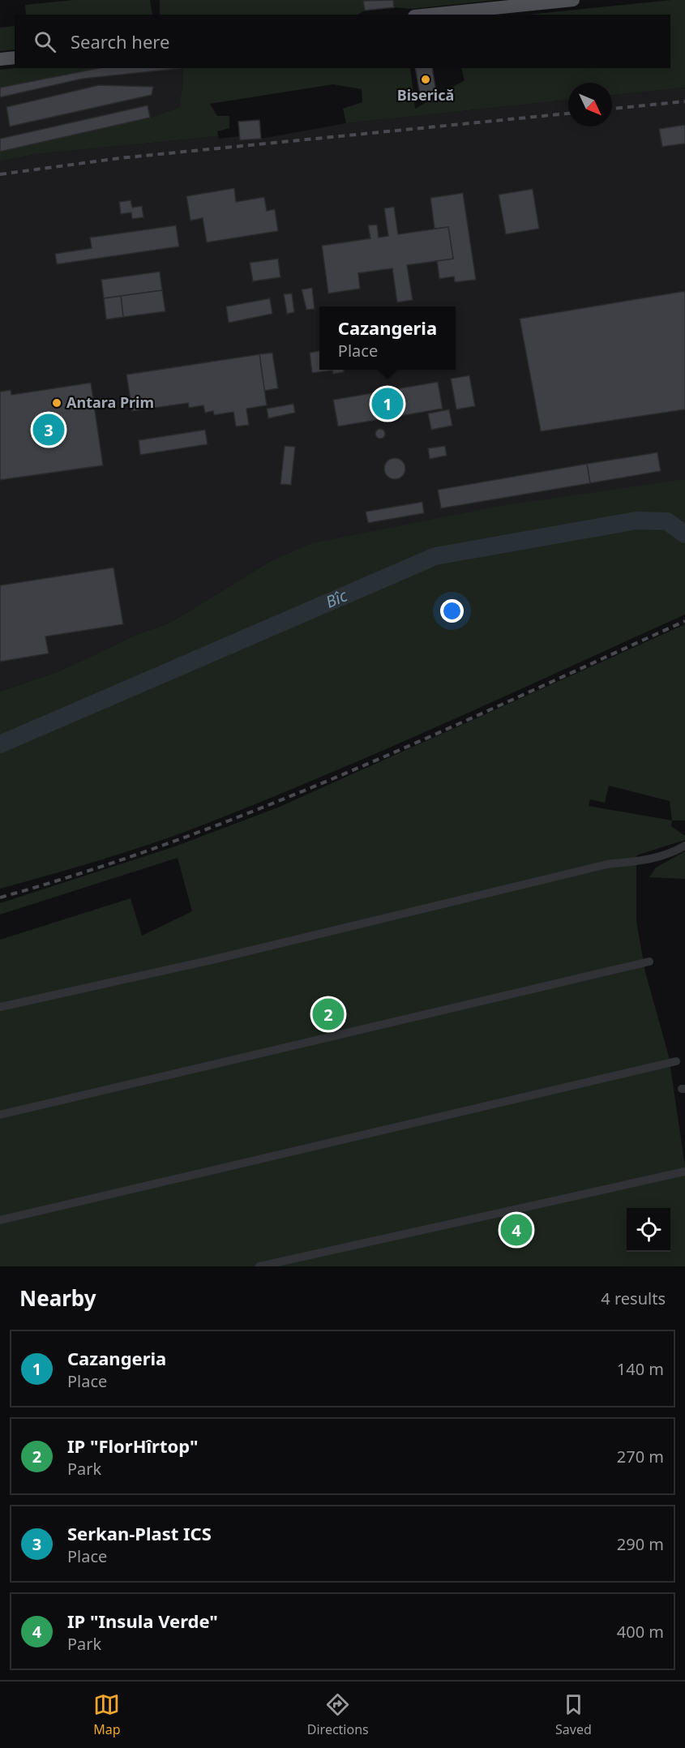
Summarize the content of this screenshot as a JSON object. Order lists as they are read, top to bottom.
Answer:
{
  "water": ["Bîc"],
  "places": ["Biserică", "Antara Prim"],
  "north": "bottom right",
  "page": {
    "search": "Search here",
    "popup": ["Cazangeria", "Place"],
    "pins": [
      "1",
      "3",
      "2",
      "4"
    ],
    "heading": ["Nearby", "4 results"],
    "list": [
      {
        "mark": "1",
        "name": "Cazangeria",
        "note": "Place",
        "value": "140 m"
      },
      {
        "mark": "2",
        "name": "IP \"FlorHîrtop\"",
        "note": "Park",
        "value": "270 m"
      },
      {
        "mark": "3",
        "name": "Serkan-Plast ICS",
        "note": "Place",
        "value": "290 m"
      },
      {
        "mark": "4",
        "name": "IP \"Insula Verde\"",
        "note": "Park",
        "value": "400 m"
      }
    ],
    "nav": ["Map", "Directions", "Saved"]
  }
}
